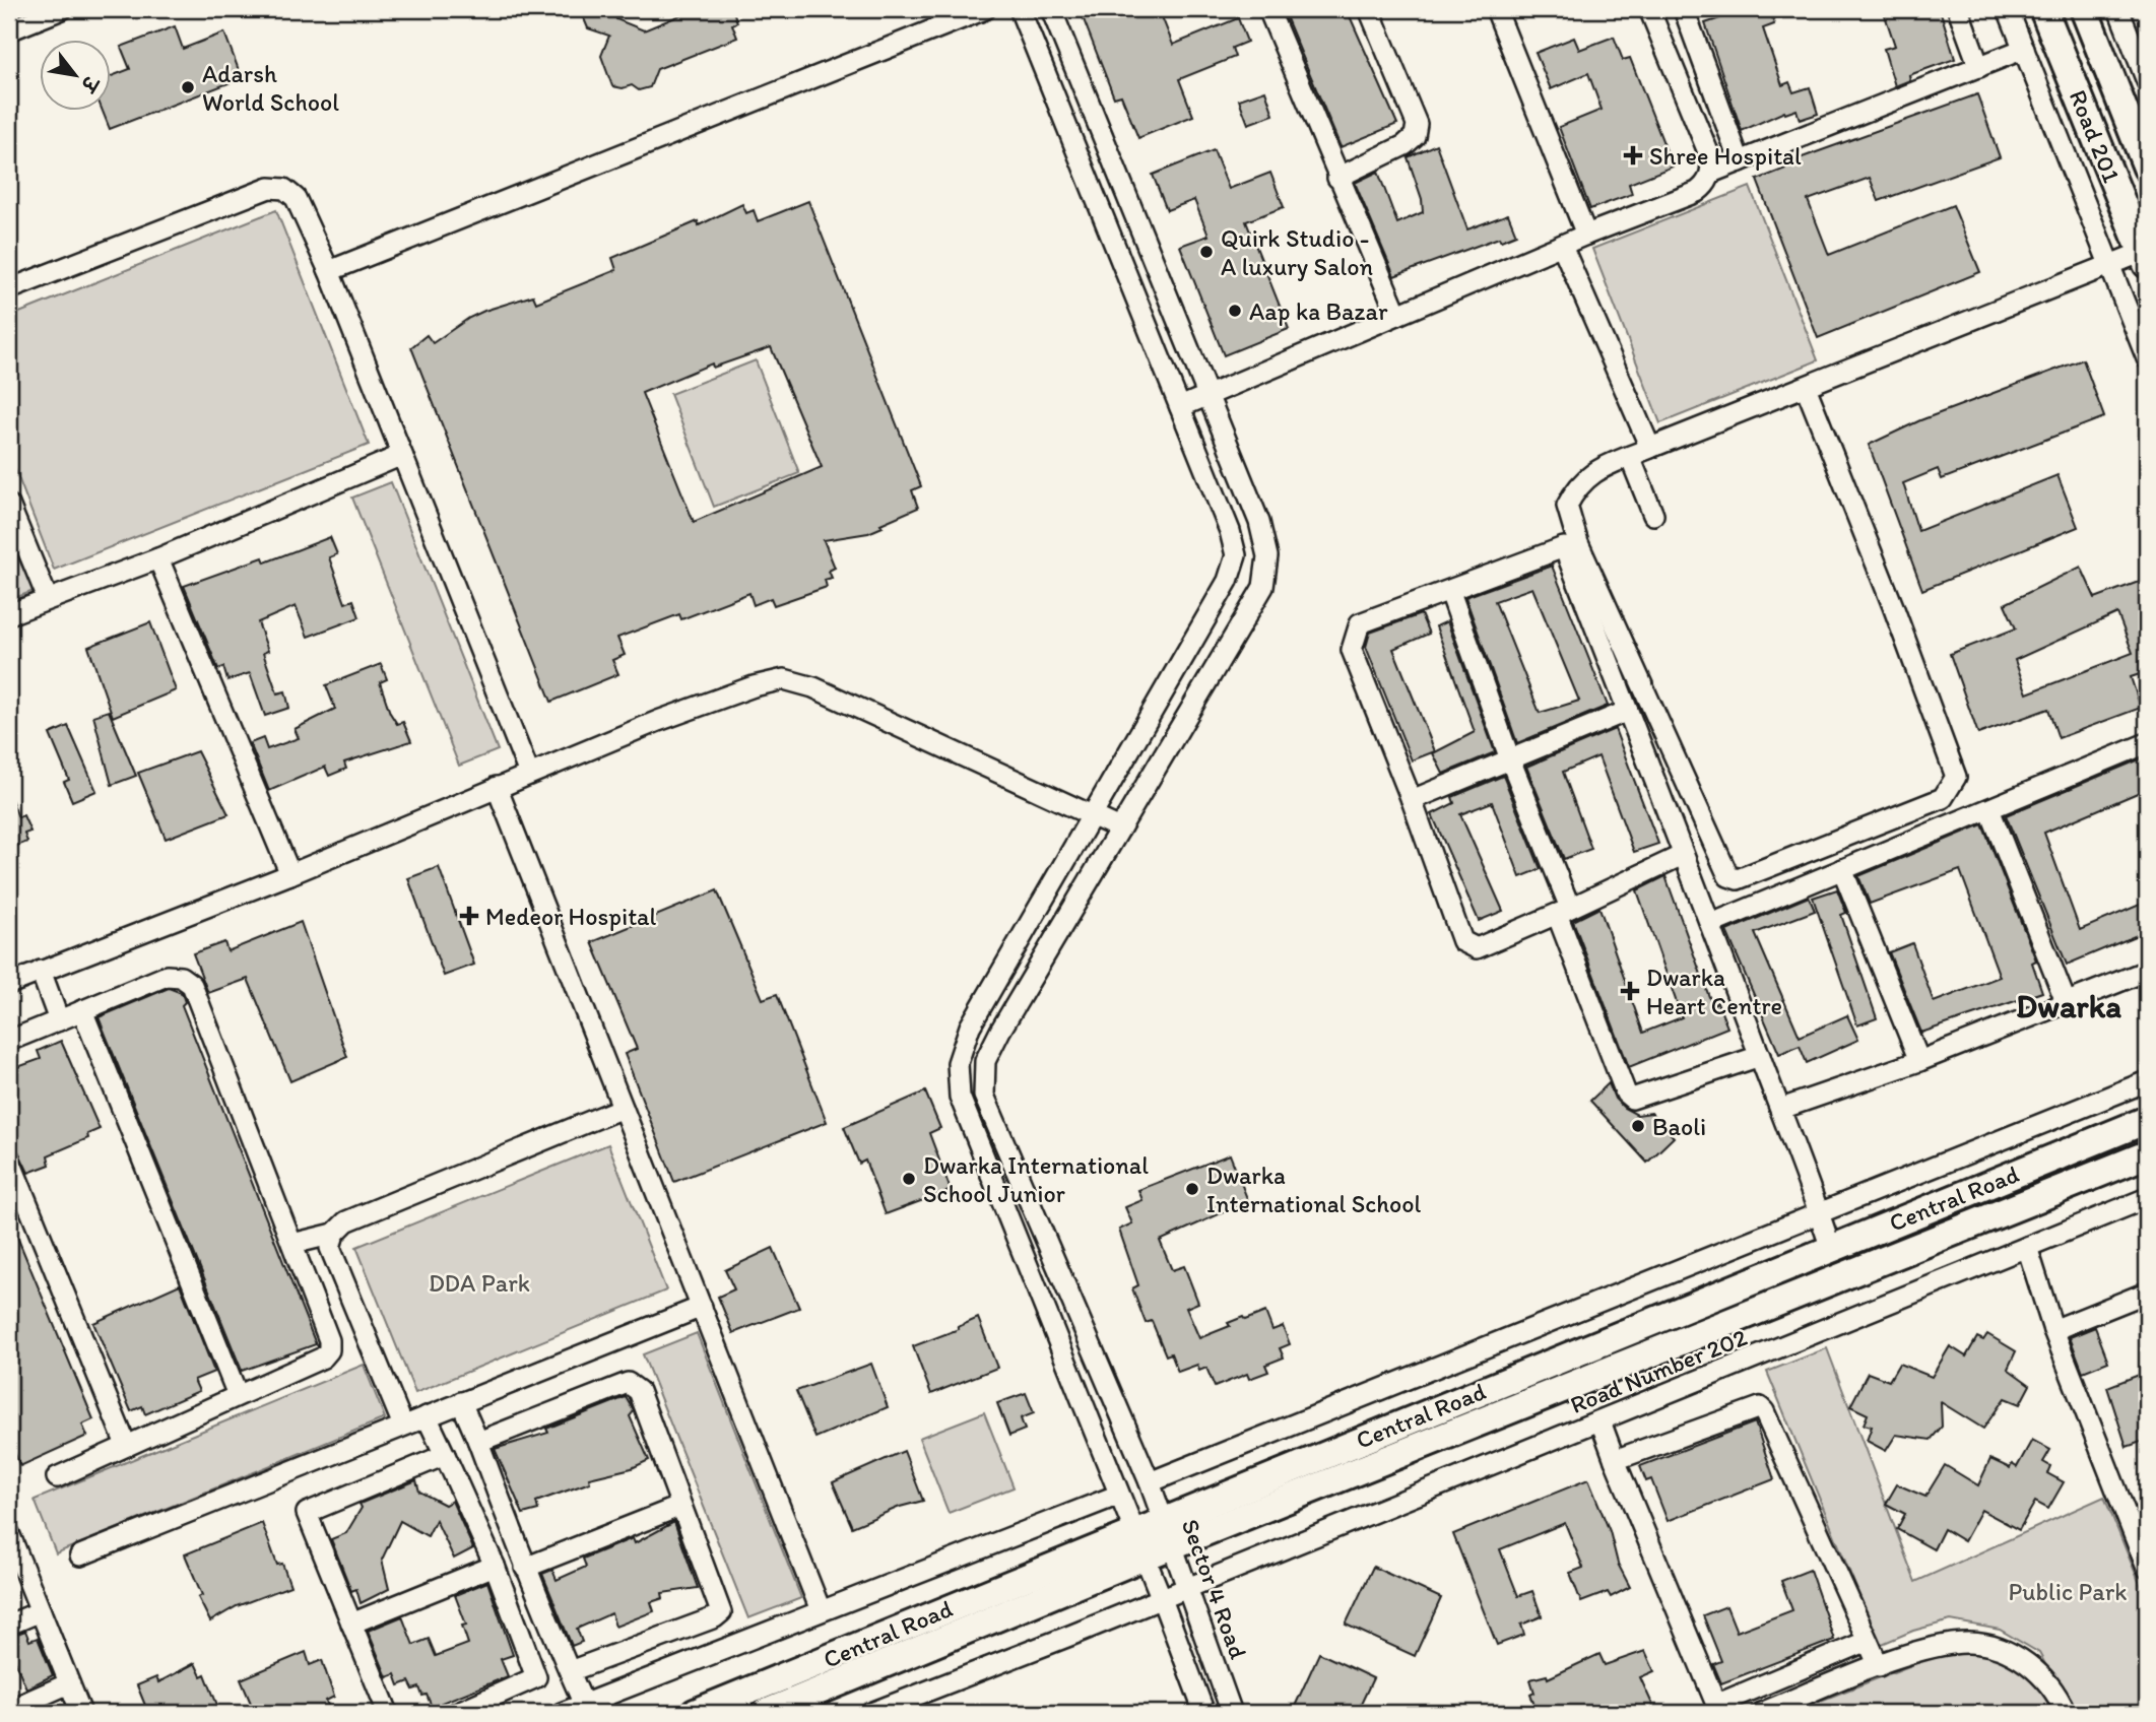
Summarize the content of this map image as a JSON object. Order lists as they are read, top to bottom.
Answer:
{
  "streets": {
    "main road": ["Road 201", "Central Road"],
    "street": ["Road Number 202", "Sector 4 Road"]
  },
  "crossings": [
    ["Central Road", "Sector 4 Road"],
    ["Road Number 202", "Sector 4 Road"]
  ],
  "districts": ["Dwarka"],
  "parks": ["DDA Park", "Public Park"],
  "places": {
    "other": [
      "Adarsh World School",
      "Quirk Studio - A luxury Salon",
      "Aap ka Bazar",
      "Baoli",
      "Dwarka International School Junior",
      "Dwarka International School"
    ],
    "health": ["Shree Hospital", "Medeor Hospital", "Dwarka Heart Centre"]
  },
  "north": "bottom right"
}
